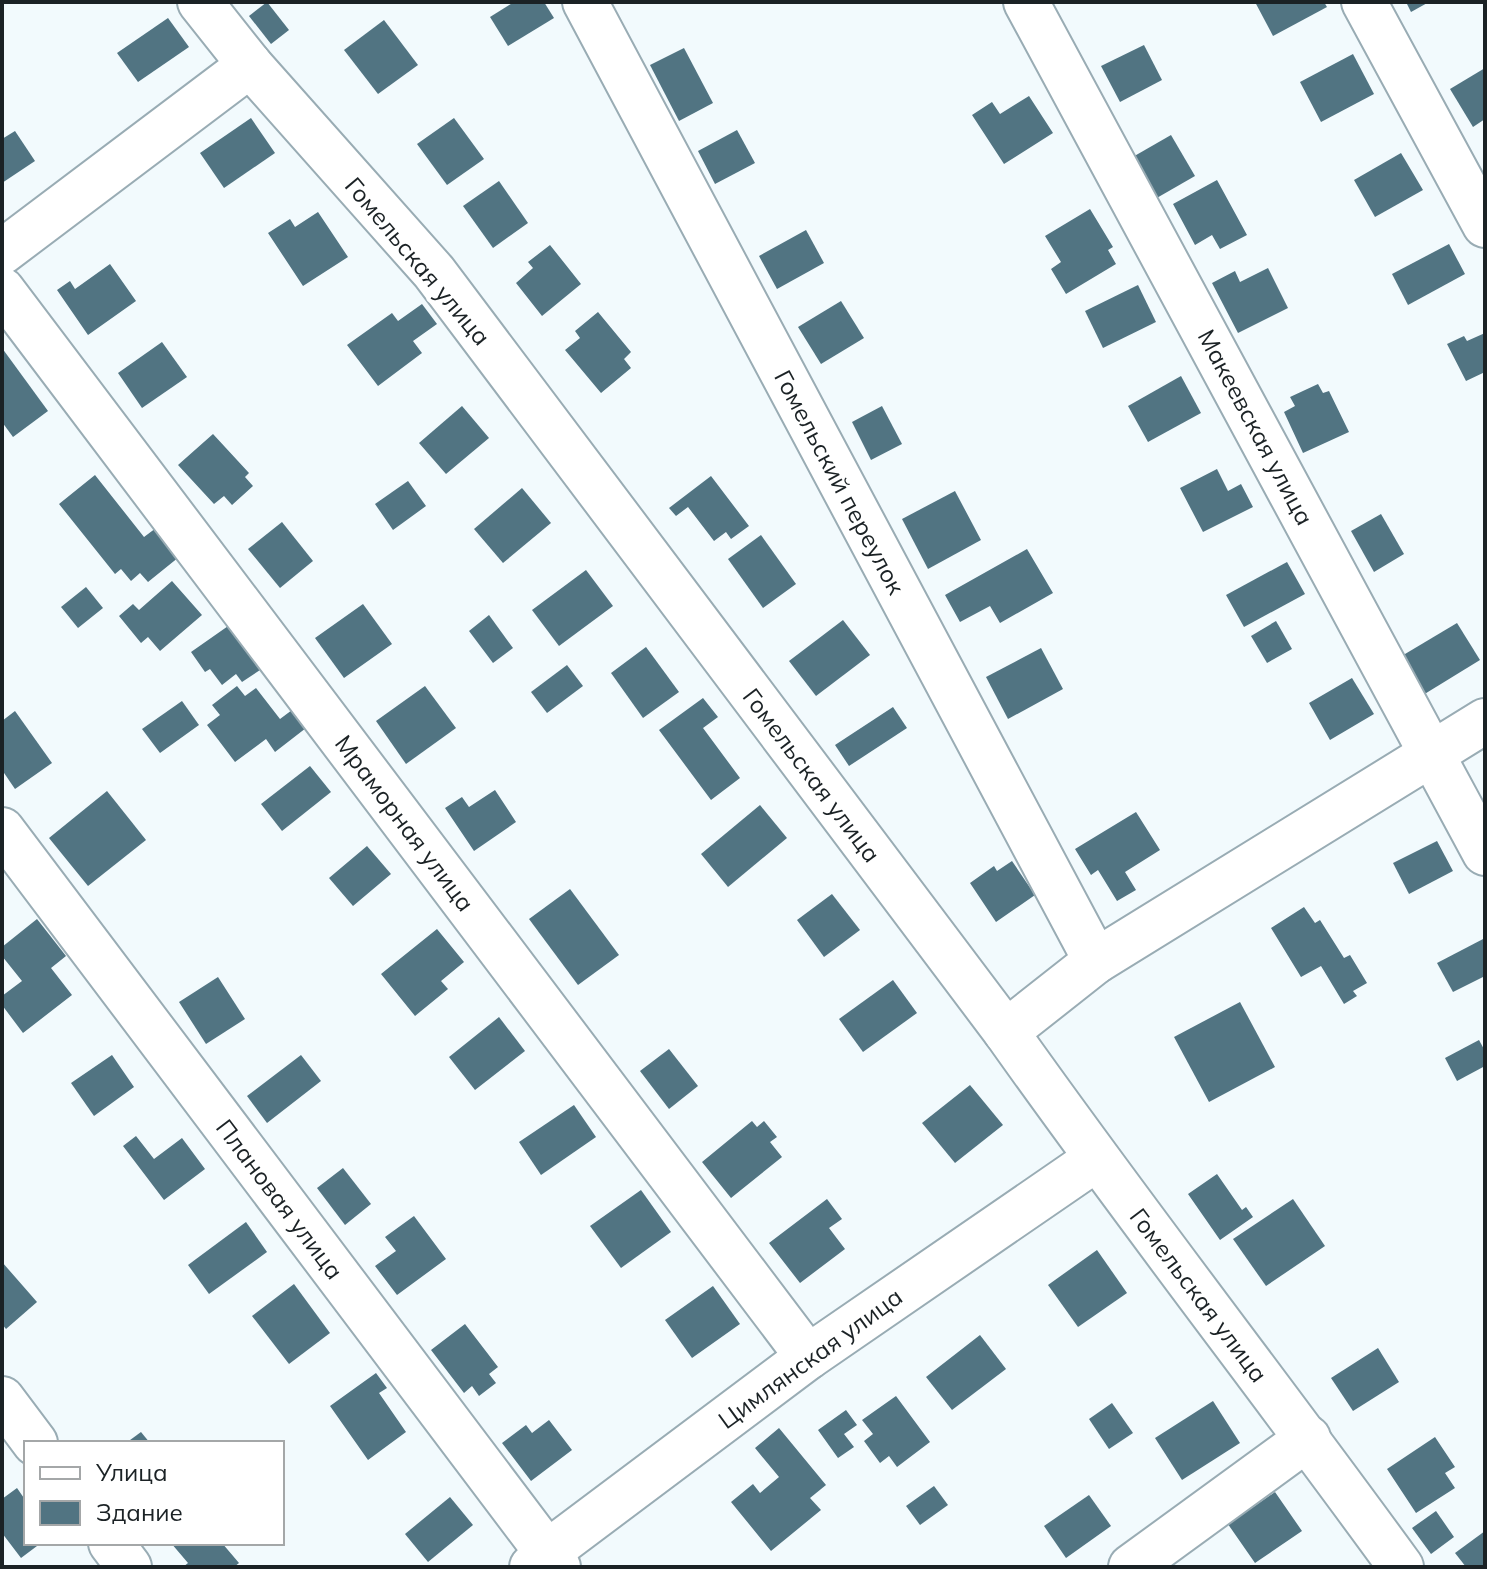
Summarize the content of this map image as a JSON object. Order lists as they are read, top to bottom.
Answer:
{
  "streets": {
    "street": [
      "Гомельская улица",
      "Макеевская улица",
      "Гомельский переулок",
      "Мраморная улица",
      "Плановая улица",
      "Цимлянская улица"
    ]
  },
  "crossings": [
    ["Гомельская улица", "Цимлянская улица"],
    ["Мраморная улица", "Цимлянская улица"],
    ["Плановая улица", "Цимлянская улица"]
  ],
  "legend": ["Улица", "Здание"]
}
